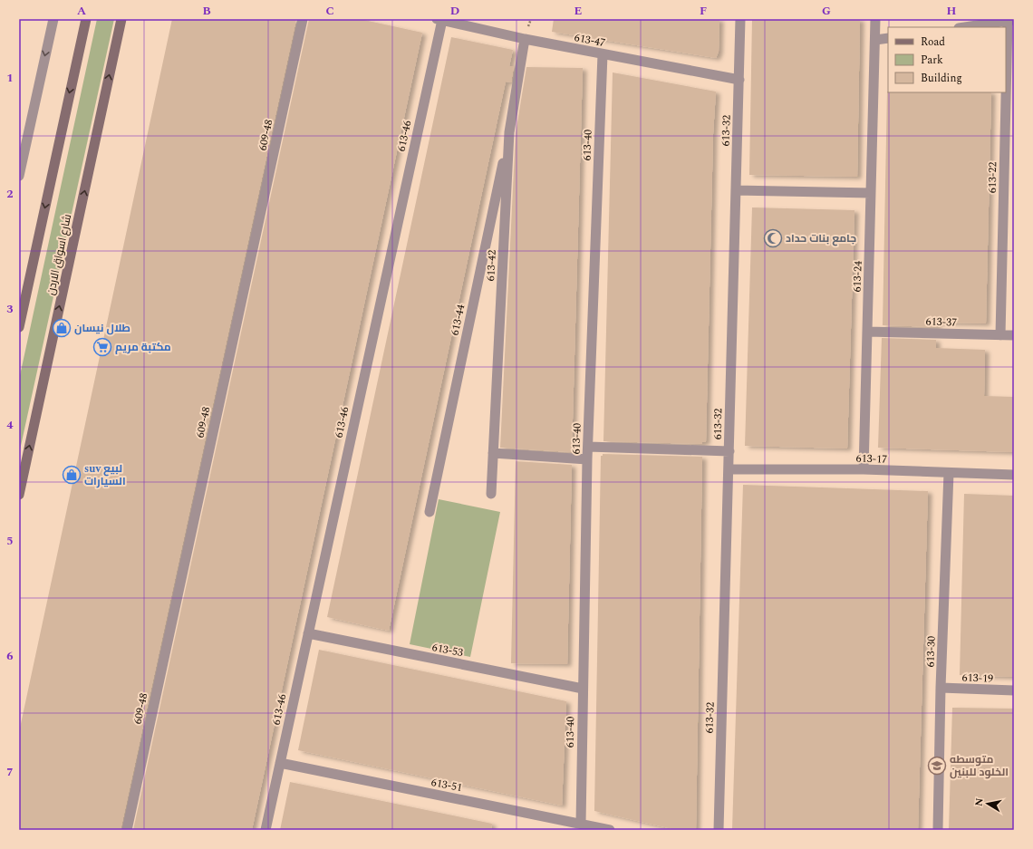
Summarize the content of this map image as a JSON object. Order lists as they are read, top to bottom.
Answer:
{
  "streets": {
    "main road": ["شارع اسواق الاردن"],
    "street": [
      "613-47",
      "613-32",
      "609-48",
      "613-46",
      "613-40",
      "613-22",
      "613-42",
      "613-24",
      "613-44",
      "613-37",
      "613-17",
      "613-53",
      "613-30",
      "613-19",
      "613-51"
    ]
  },
  "crossings": [
    ["613-47", "613-32"],
    ["613-47", "613-46"],
    ["613-47", "613-40"],
    ["613-47", "613-42"],
    ["613-32", "613-17"],
    ["613-46", "613-53"],
    ["613-46", "613-51"],
    ["613-40", "613-53"],
    ["613-40", "613-51"],
    ["613-22", "613-37"],
    ["613-42", "613-44"],
    ["613-24", "613-37"],
    ["613-24", "613-17"],
    ["613-17", "613-30"],
    ["613-30", "613-19"]
  ],
  "places": {
    "mosque": ["جامع بنات حداد"],
    "shop": ["طلال نيسان", "suv لبيع السيارات"],
    "supermarket": ["مكتبة مريم"],
    "school or university": ["متوسطه الخلود للبنين"]
  },
  "legend": ["Road", "Park", "Building"],
  "north": "left",
  "grid": {
    "columns": [
      "A",
      "B",
      "C",
      "D",
      "E",
      "F",
      "G",
      "H"
    ],
    "rows": [
      "1",
      "2",
      "3",
      "4",
      "5",
      "6",
      "7"
    ]
  }
}
